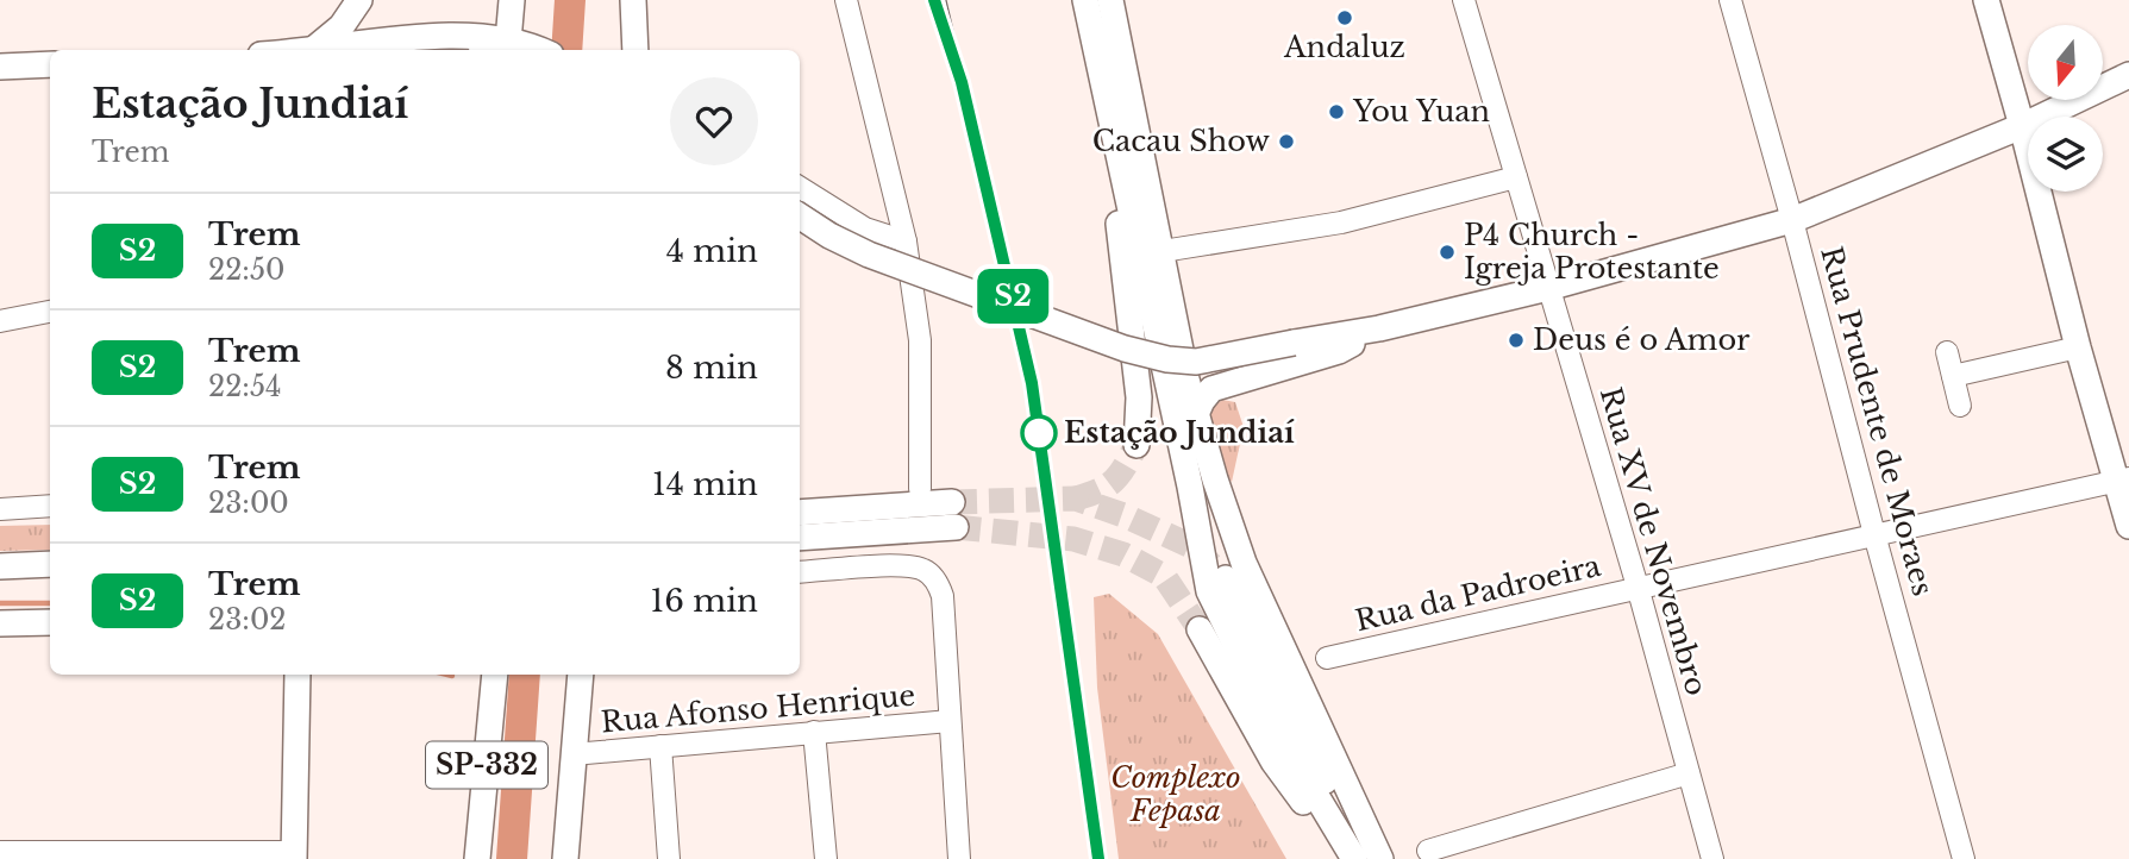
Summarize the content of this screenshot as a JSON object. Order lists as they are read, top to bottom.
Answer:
{
  "streets": {
    "main road": ["SP-332"],
    "street": [
      "Rua Prudente de Moraes",
      "Rua XV de Novembro",
      "Rua da Padroeira",
      "Rua Afonso Henrique"
    ]
  },
  "crossings": [
    ["Rua Prudente de Moraes", "Rua da Padroeira"],
    ["Rua XV de Novembro", "Rua da Padroeira"],
    ["Rua Afonso Henrique", "SP-332"]
  ],
  "parks": ["Complexo Fepasa"],
  "places": [
    "Andaluz",
    "You Yuan",
    "Cacau Show",
    "P4 Church - Igreja Protestante",
    "Deus é o Amor",
    "Estação Jundiaí"
  ],
  "north": "bottom",
  "page": {
    "on_map": "S2",
    "heading": ["Estação Jundiaí", "Trem"],
    "list": [
      {
        "mark": "S2",
        "name": "Trem",
        "note": "22:50",
        "value": "4 min"
      },
      {
        "mark": "S2",
        "name": "Trem",
        "note": "22:54",
        "value": "8 min"
      },
      {
        "mark": "S2",
        "name": "Trem",
        "note": "23:00",
        "value": "14 min"
      },
      {
        "mark": "S2",
        "name": "Trem",
        "note": "23:02",
        "value": "16 min"
      }
    ]
  }
}
